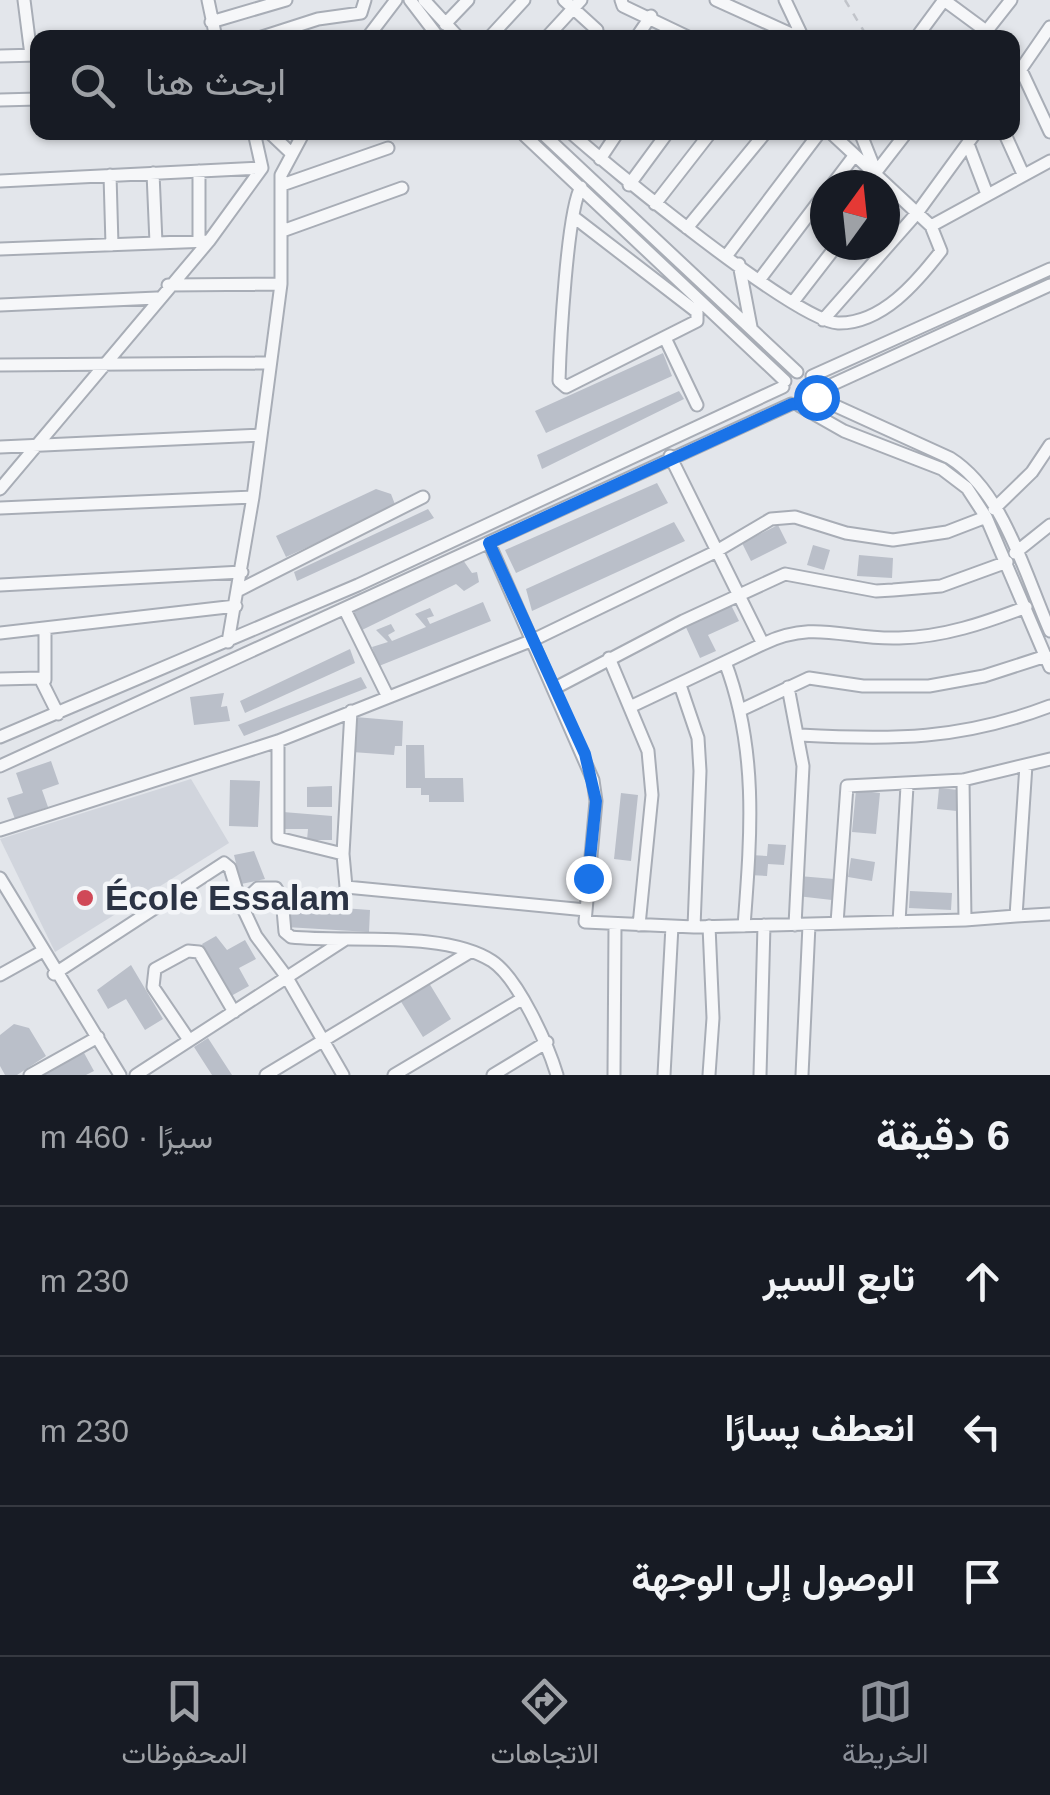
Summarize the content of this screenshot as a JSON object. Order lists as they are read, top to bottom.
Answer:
{
  "places": ["École Essalam"],
  "north": "top",
  "page": {
    "search": "ابحث هنا",
    "heading": ["6 دقيقة", "سيرًا · 460 m"],
    "list": [
      ["تابع السير", "230 m"],
      ["انعطف يسارًا", "230 m"],
      "الوصول إلى الوجهة"
    ],
    "nav": ["الخريطة", "الاتجاهات", "المحفوظات"]
  }
}
